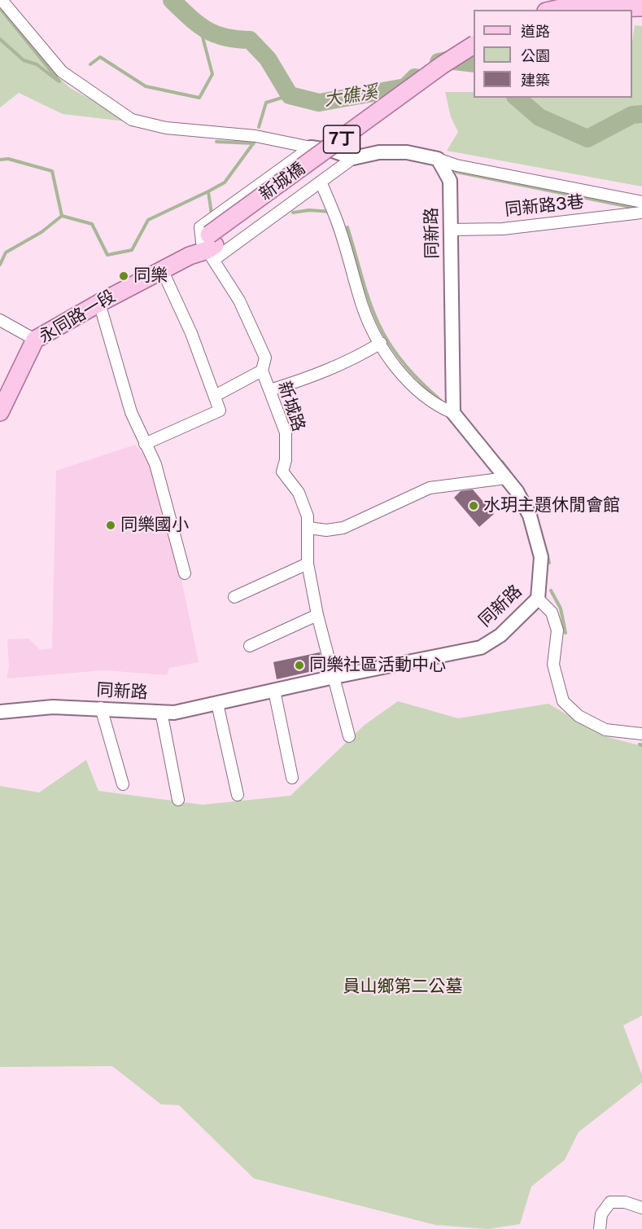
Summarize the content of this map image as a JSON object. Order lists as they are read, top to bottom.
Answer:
{
  "streets": {
    "main road": ["7丁", "新城橋", "永同路一段"],
    "street": ["同新路3巷", "同新路", "新城路"]
  },
  "crossings": [
    ["新城橋", "永同路一段"],
    ["新城橋", "新城路"],
    ["同新路3巷", "同新路"],
    ["同新路", "新城路"],
    ["永同路一段", "新城路"]
  ],
  "water": ["大礁溪"],
  "parks": ["員山鄉第二公墓"],
  "places": [
    "同樂",
    "水玥主題休閒會館",
    "同樂國小",
    "同樂社區活動中心"
  ],
  "legend": ["道路", "公園", "建築"]
}
